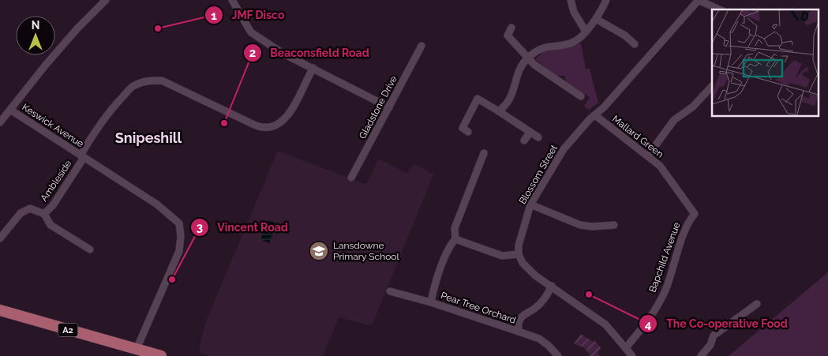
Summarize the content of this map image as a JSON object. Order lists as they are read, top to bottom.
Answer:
{
  "streets": {
    "main road": ["A2"],
    "street": [
      "Gladstone Drive",
      "Keswick Avenue",
      "Mallard Green",
      "Blossom Street",
      "Ambleside",
      "Bapchild Avenue",
      "Pear Tree Orchard"
    ]
  },
  "crossings": [
    ["Keswick Avenue", "Ambleside"],
    ["Keswick Avenue", "A2"],
    ["Mallard Green", "Blossom Street"],
    ["Mallard Green", "Bapchild Avenue"]
  ],
  "districts": ["Snipeshill"],
  "places": {
    "other": [
      "JMF Disco",
      "Beaconsfield Road",
      "Vincent Road",
      "The Co-operative Food"
    ],
    "school or university": ["Lansdowne Primary School"]
  },
  "north": "top"
}
